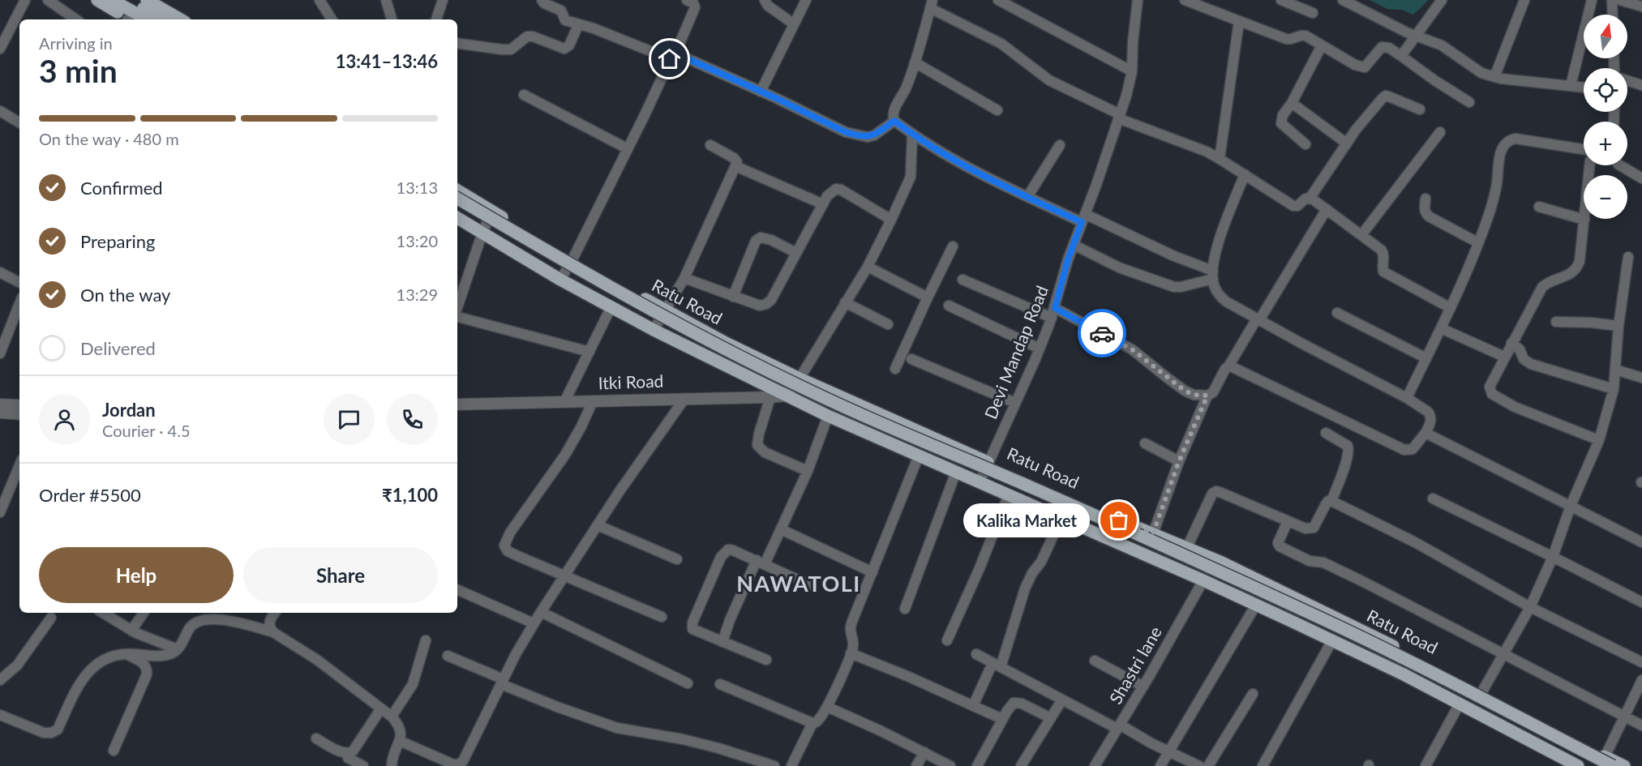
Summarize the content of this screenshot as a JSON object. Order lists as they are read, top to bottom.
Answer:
{
  "streets": {
    "main road": ["Ratu Road"],
    "street": ["Devi Mandap Road", "Itki Road", "Shastri lane"]
  },
  "crossings": [
    ["Ratu Road", "Devi Mandap Road"]
  ],
  "districts": ["NAWATOLI"],
  "places": ["Kalika Market"],
  "north": "top",
  "page": {
    "map_buttons": ["+", "−"],
    "heading": ["3 min", "Arriving in", "13:41–13:46"],
    "panel": [
      "Jordan",
      "Courier · 4.5",
      "Order #5500",
      "₹1,100"
    ],
    "bar": "On the way · 480 m",
    "list": [
      ["Confirmed", "13:13"],
      ["Preparing", "13:20"],
      ["On the way", "13:29"],
      "Delivered"
    ],
    "bubble": "Kalika Market",
    "buttons": ["Help", "Share"]
  }
}
